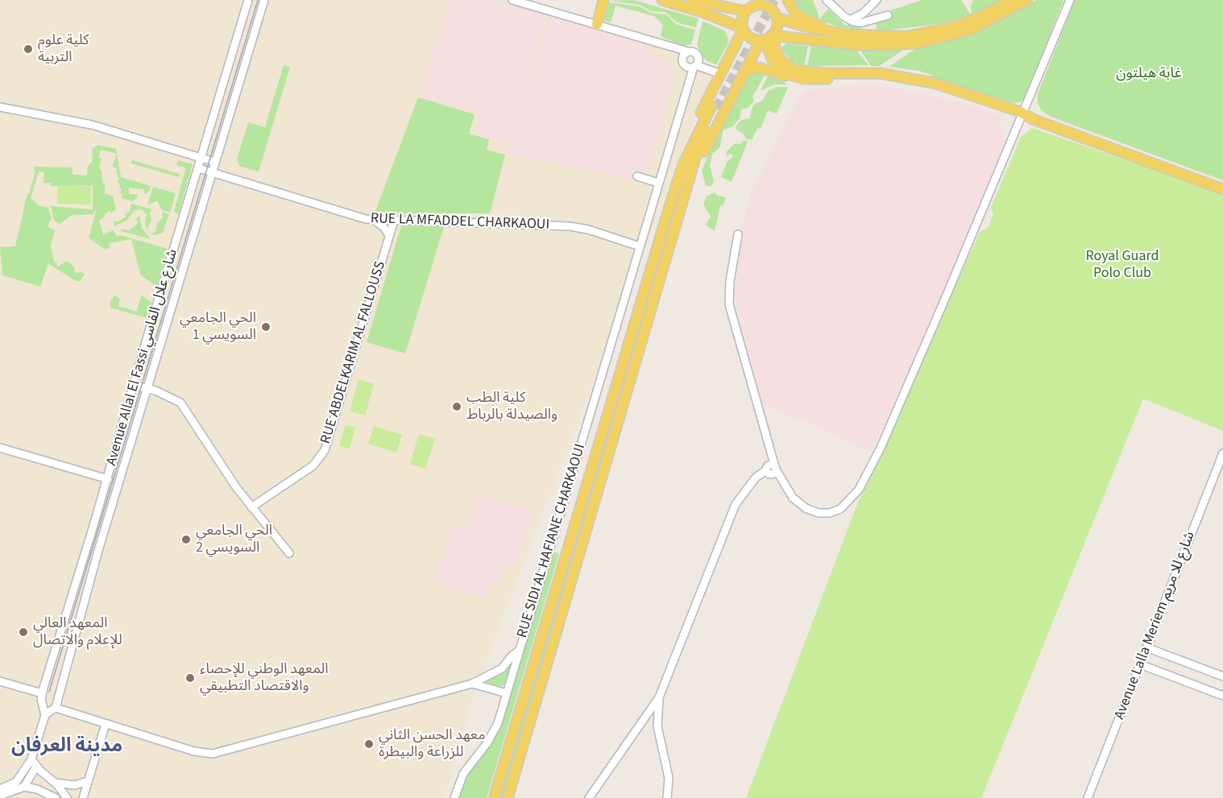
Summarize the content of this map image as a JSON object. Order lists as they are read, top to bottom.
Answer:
{
  "streets": {
    "street": [
      "RUE LA MFADDEL CHARKAOUI",
      "RUE ABDELKARIM AL FALLOUSS",
      "Avenue Allal El Fassi شارع علال الفاسي",
      "RUE SIDI AL HAFIANE CHARKAOUI",
      "Avenue Lalla Meriem شارع للا مريم"
    ]
  },
  "crossings": [
    ["RUE LA MFADDEL CHARKAOUI", "RUE ABDELKARIM AL FALLOUSS"],
    ["RUE LA MFADDEL CHARKAOUI", "Avenue Allal El Fassi شارع علال الفاسي"],
    ["RUE LA MFADDEL CHARKAOUI", "RUE SIDI AL HAFIANE CHARKAOUI"],
    ["Avenue Allal El Fassi شارع علال الفاسي", "RUE SIDI AL HAFIANE CHARKAOUI"]
  ],
  "districts": ["مدينة العرفان"],
  "parks": ["غابة هيلتون", "Royal Guard Polo Club"],
  "places": [
    "كلية علوم التربية",
    "الحي الجامعي السويسي 1",
    "كلية الطب والصيدلة بالرباط",
    "الحي الجامعي السويسي 2",
    "المعهد العالي للإعلام والاتصال",
    "المعهد الوطني للإحصاء والاقتصاد التطبيقي",
    "معهد الحسن الثاني للزراعة والبيطرة"
  ]
}
